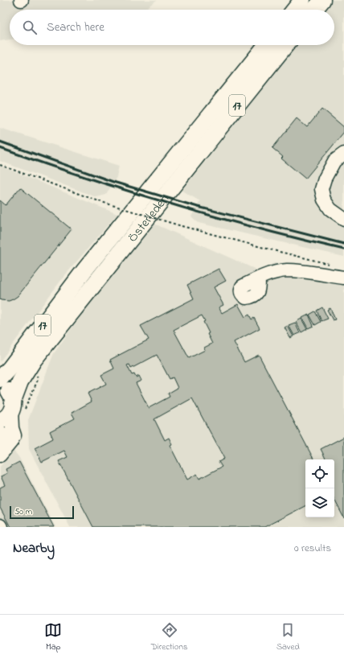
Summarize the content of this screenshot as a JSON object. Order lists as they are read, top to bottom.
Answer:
{
  "streets": {
    "main road": ["17", "Österleden"]
  },
  "scale_bar": "50 m",
  "page": {
    "search": "Search here",
    "scale": "50 m",
    "heading": ["Nearby", "0 results"],
    "nav": ["Map", "Directions", "Saved"]
  }
}
